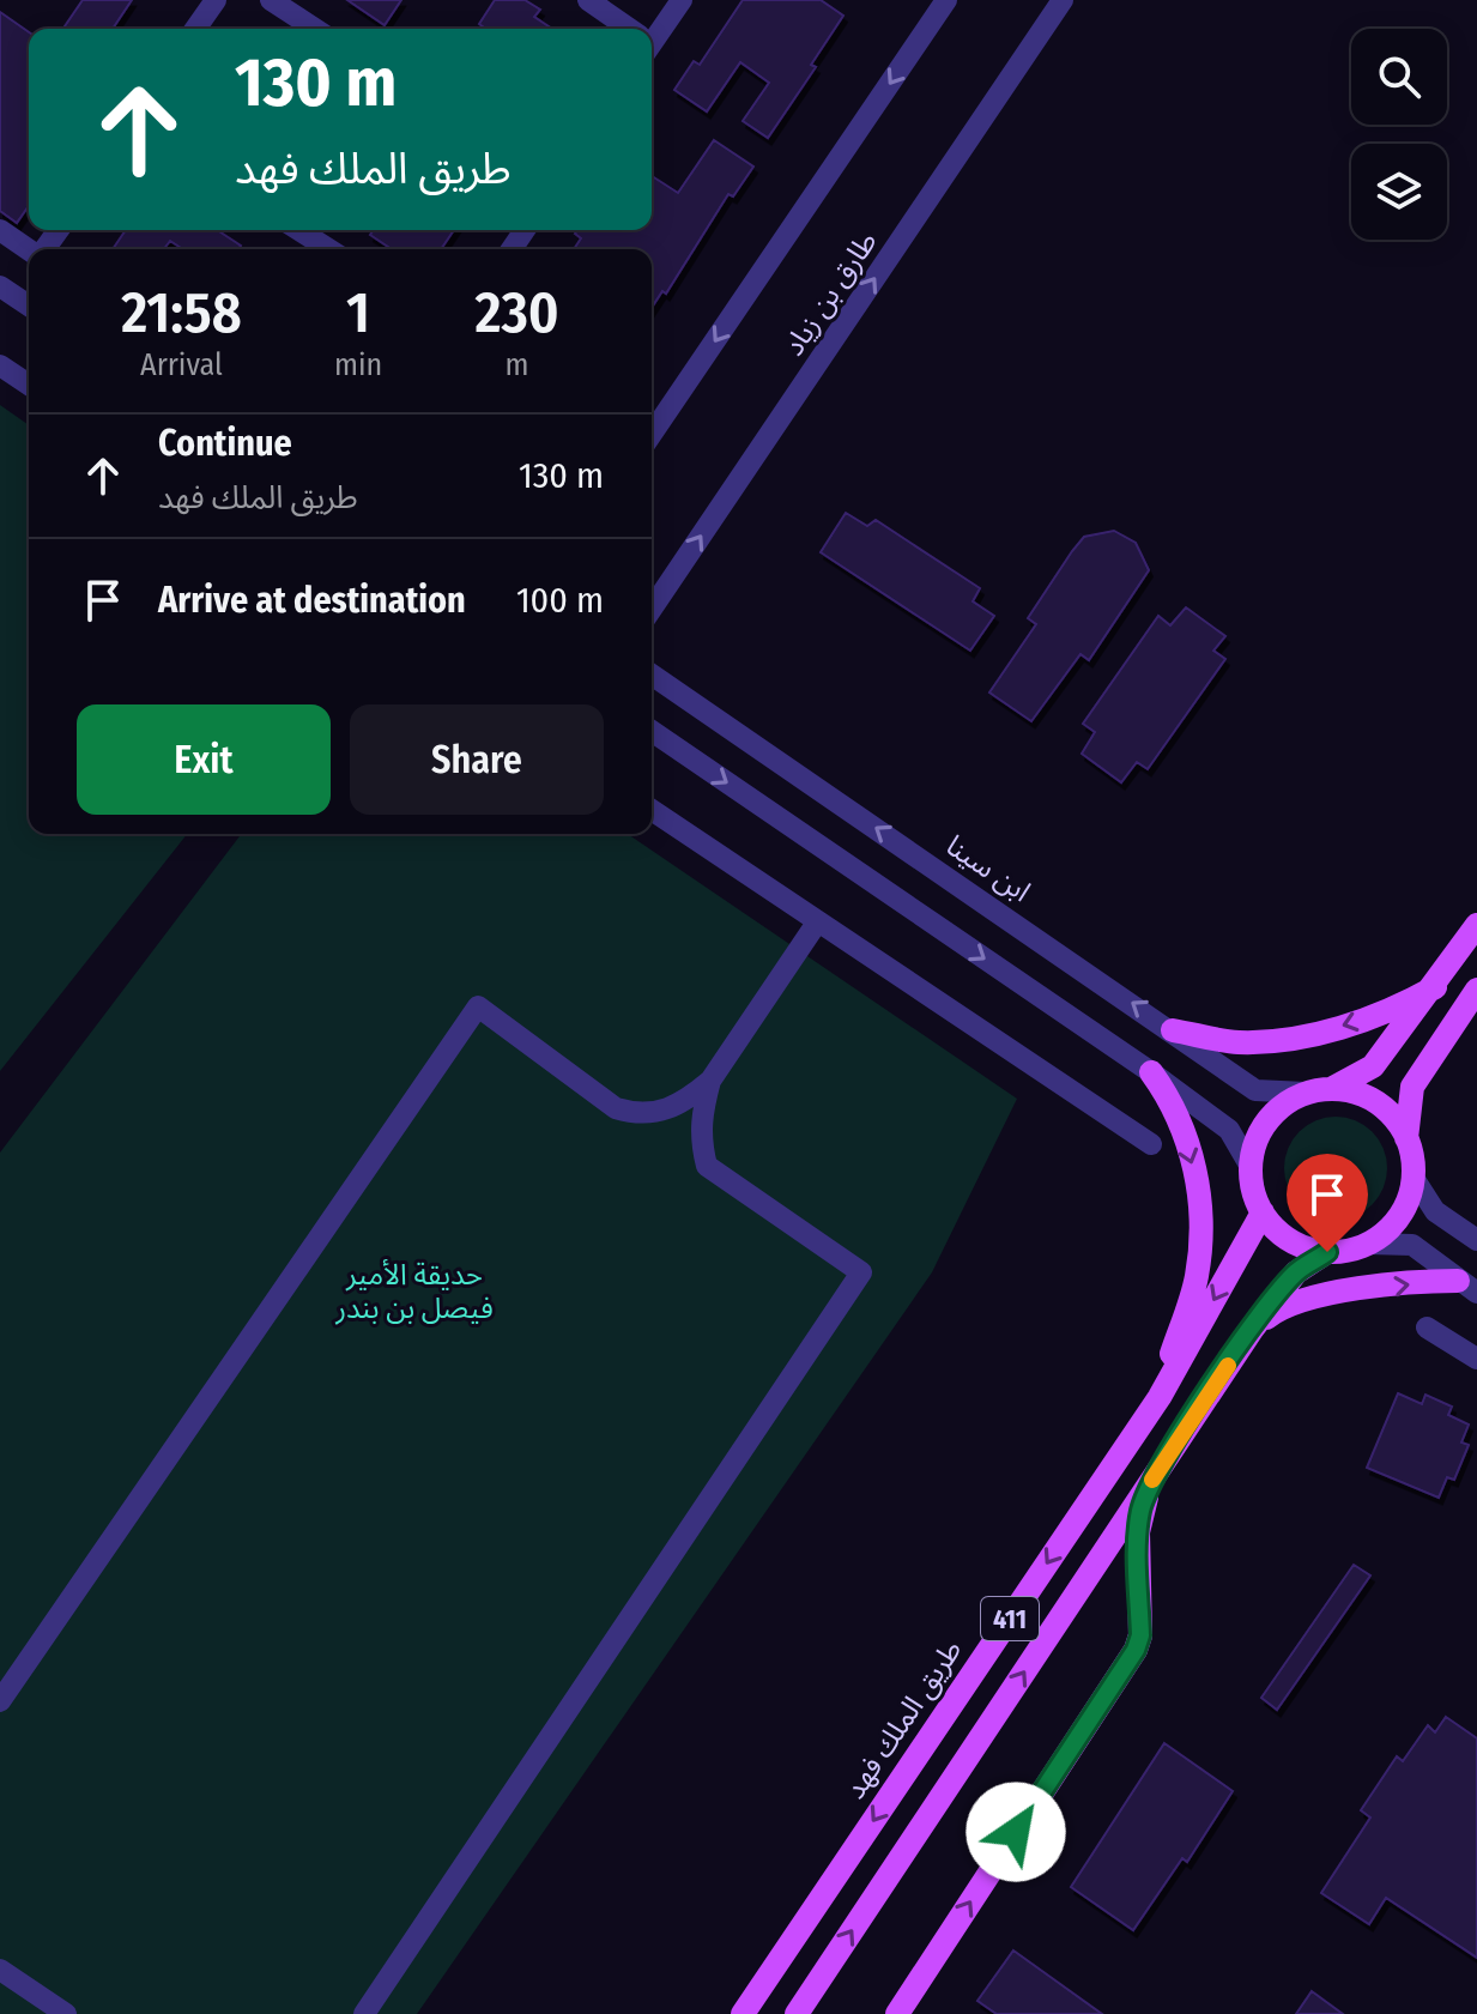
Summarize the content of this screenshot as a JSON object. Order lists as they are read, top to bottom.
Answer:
{
  "streets": {
    "main road": ["411", "طريق الملك فهد"],
    "street": ["طارق بن زياد", "ابن سينا"]
  },
  "crossings": [
    ["ابن سينا", "411"],
    ["ابن سينا", "طريق الملك فهد"],
    ["411", "طريق الملك فهد"]
  ],
  "parks": ["حديقة الأمير فيصل بن بندر"],
  "page": {
    "turn": ["130 m", "طريق الملك فهد"],
    "eta": [
      "21:58",
      "Arrival",
      "1",
      "min",
      "230",
      "m"
    ],
    "list": [
      {
        "name": "Continue",
        "note": "طريق الملك فهد",
        "value": "130 m"
      },
      {
        "name": "Arrive at destination",
        "value": "100 m"
      }
    ],
    "buttons": ["Exit", "Share"]
  }
}
